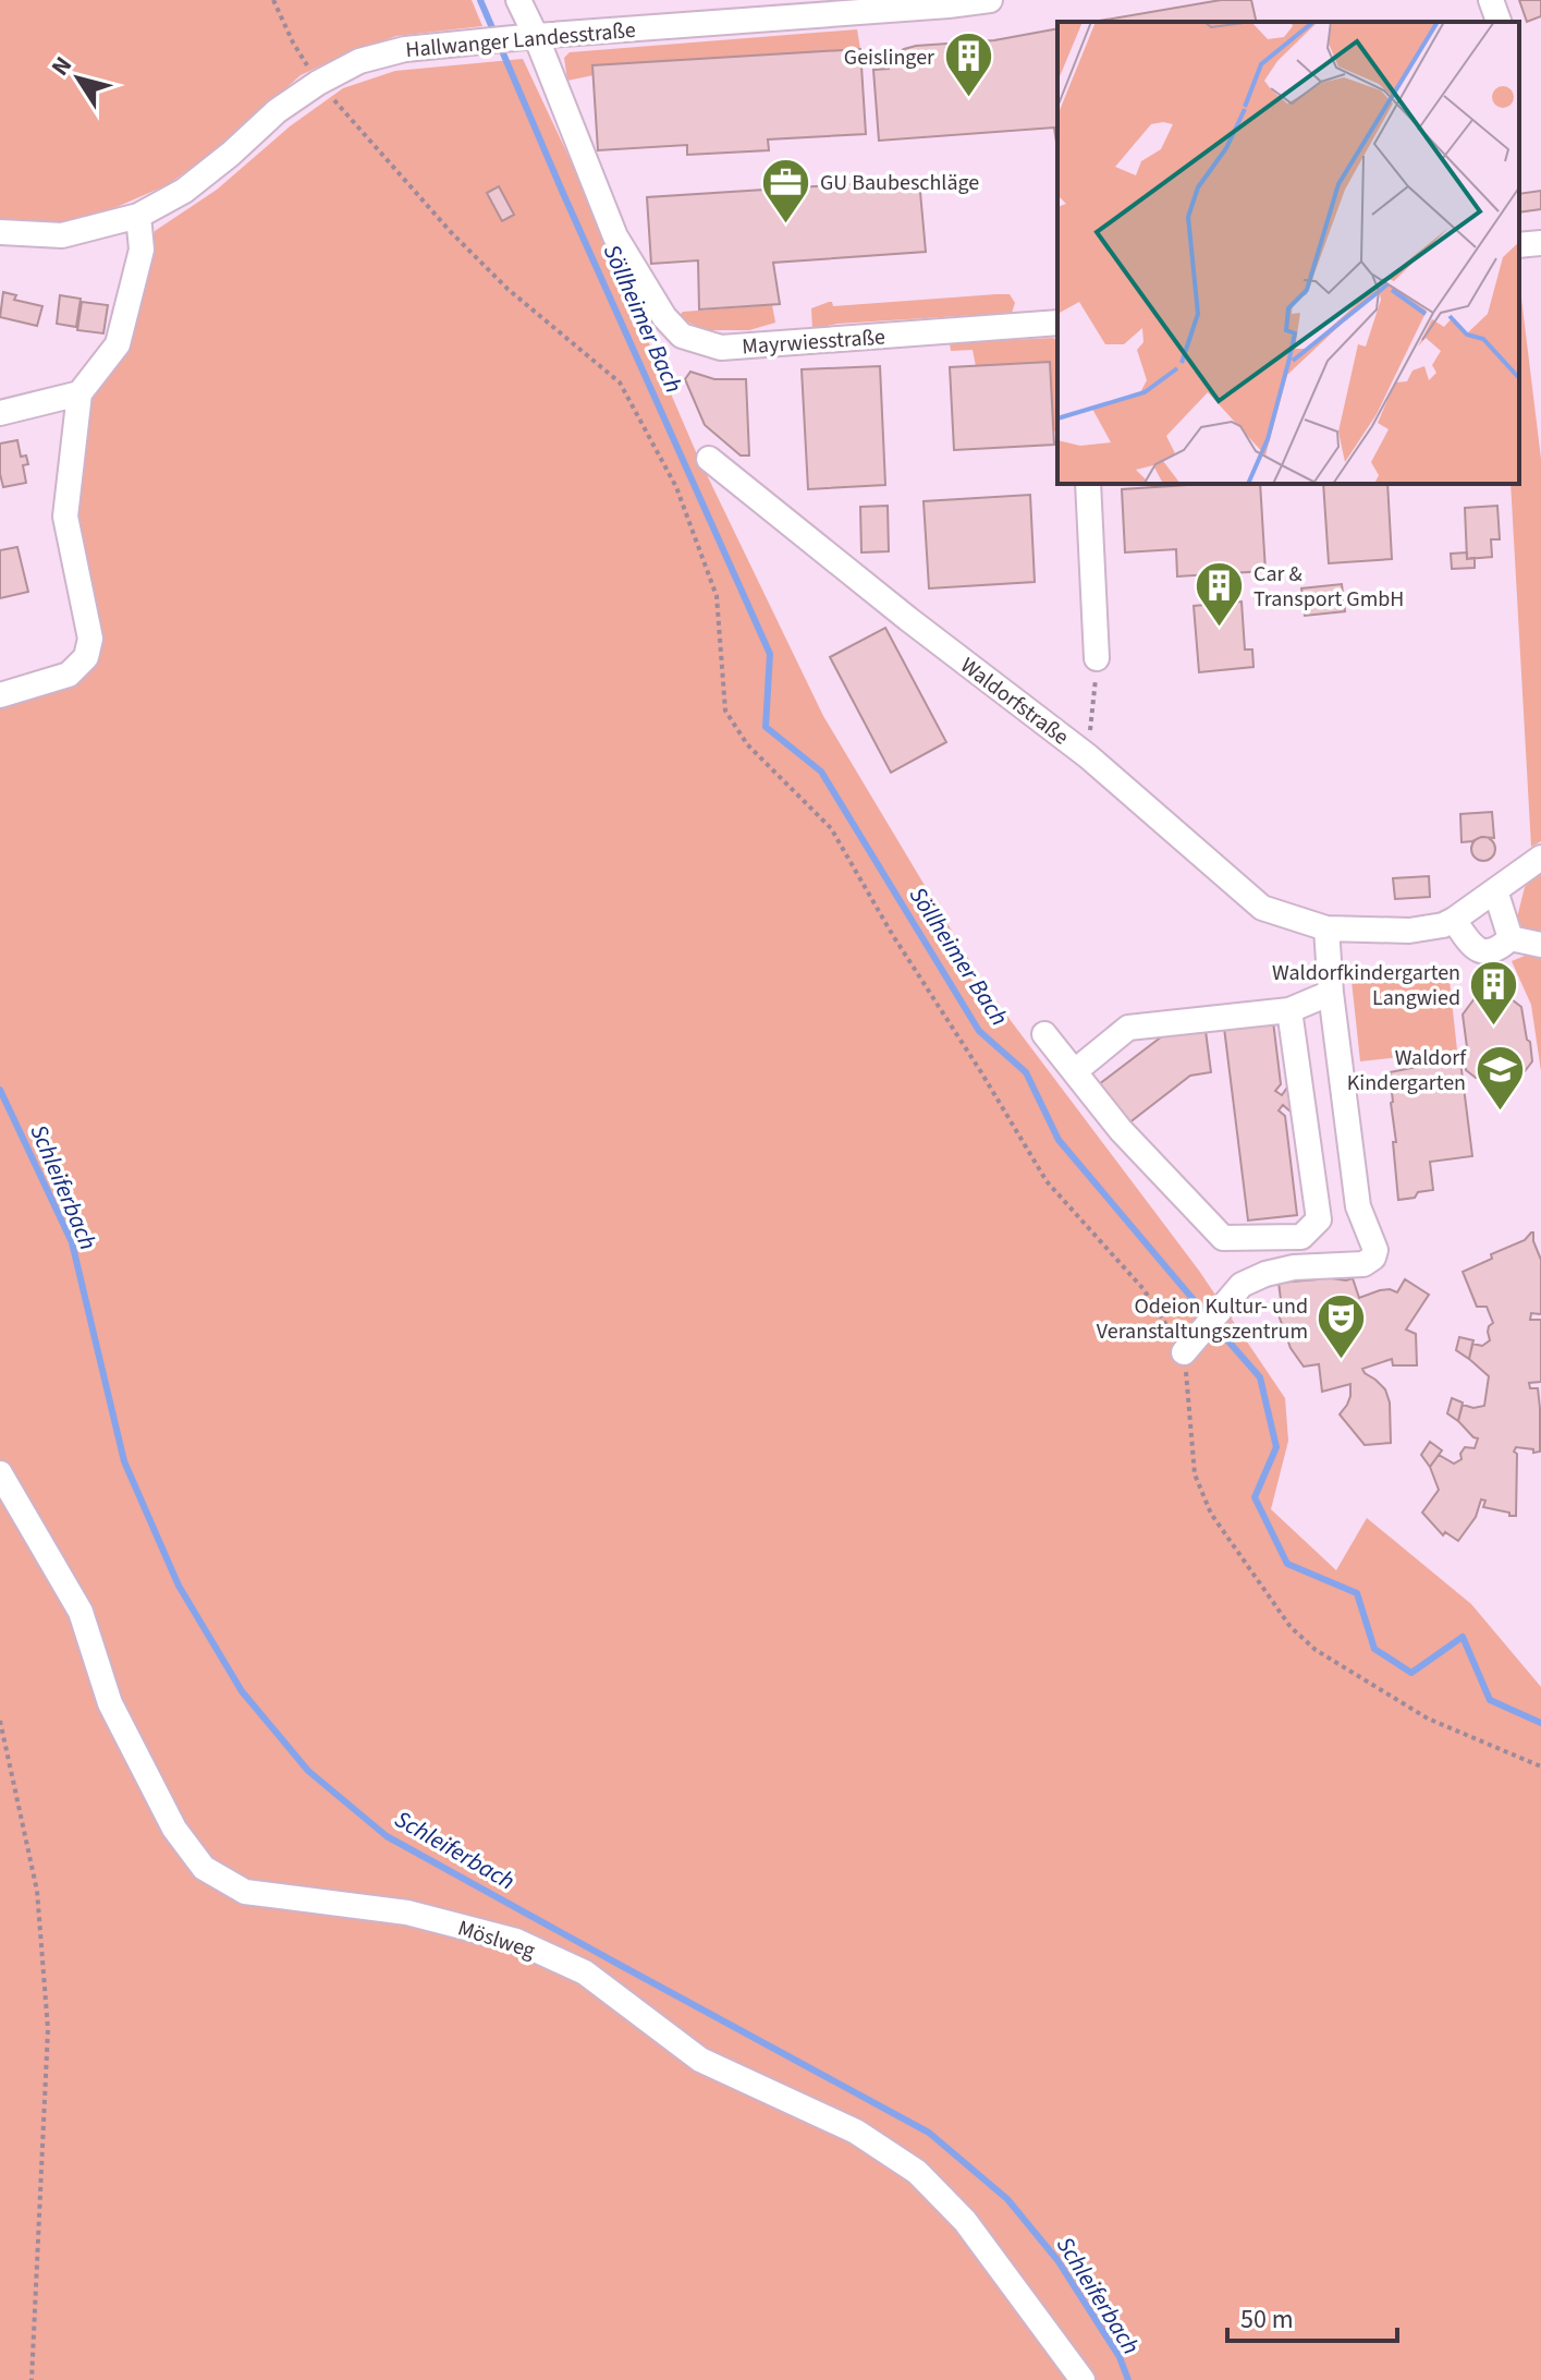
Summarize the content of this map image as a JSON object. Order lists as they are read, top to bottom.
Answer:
{
  "streets": {
    "street": [
      "Hallwanger Landesstraße",
      "Mayrwiesstraße",
      "Waldorfstraße",
      "Möslweg"
    ]
  },
  "crossings": [
    ["Hallwanger Landesstraße", "Mayrwiesstraße"]
  ],
  "water": ["Söllheimer Bach", "Schleiferbach"],
  "places": {
    "building": ["Geislinger", "Car & Transport GmbH", "Waldorfkindergarten Langwied"],
    "office": ["GU Baubeschläge"],
    "school or university": ["Waldorf Kindergarten"],
    "theatre": ["Odeion Kultur- und Veranstaltungszentrum"]
  },
  "scale_bar": "50 m",
  "north": "top left"
}
